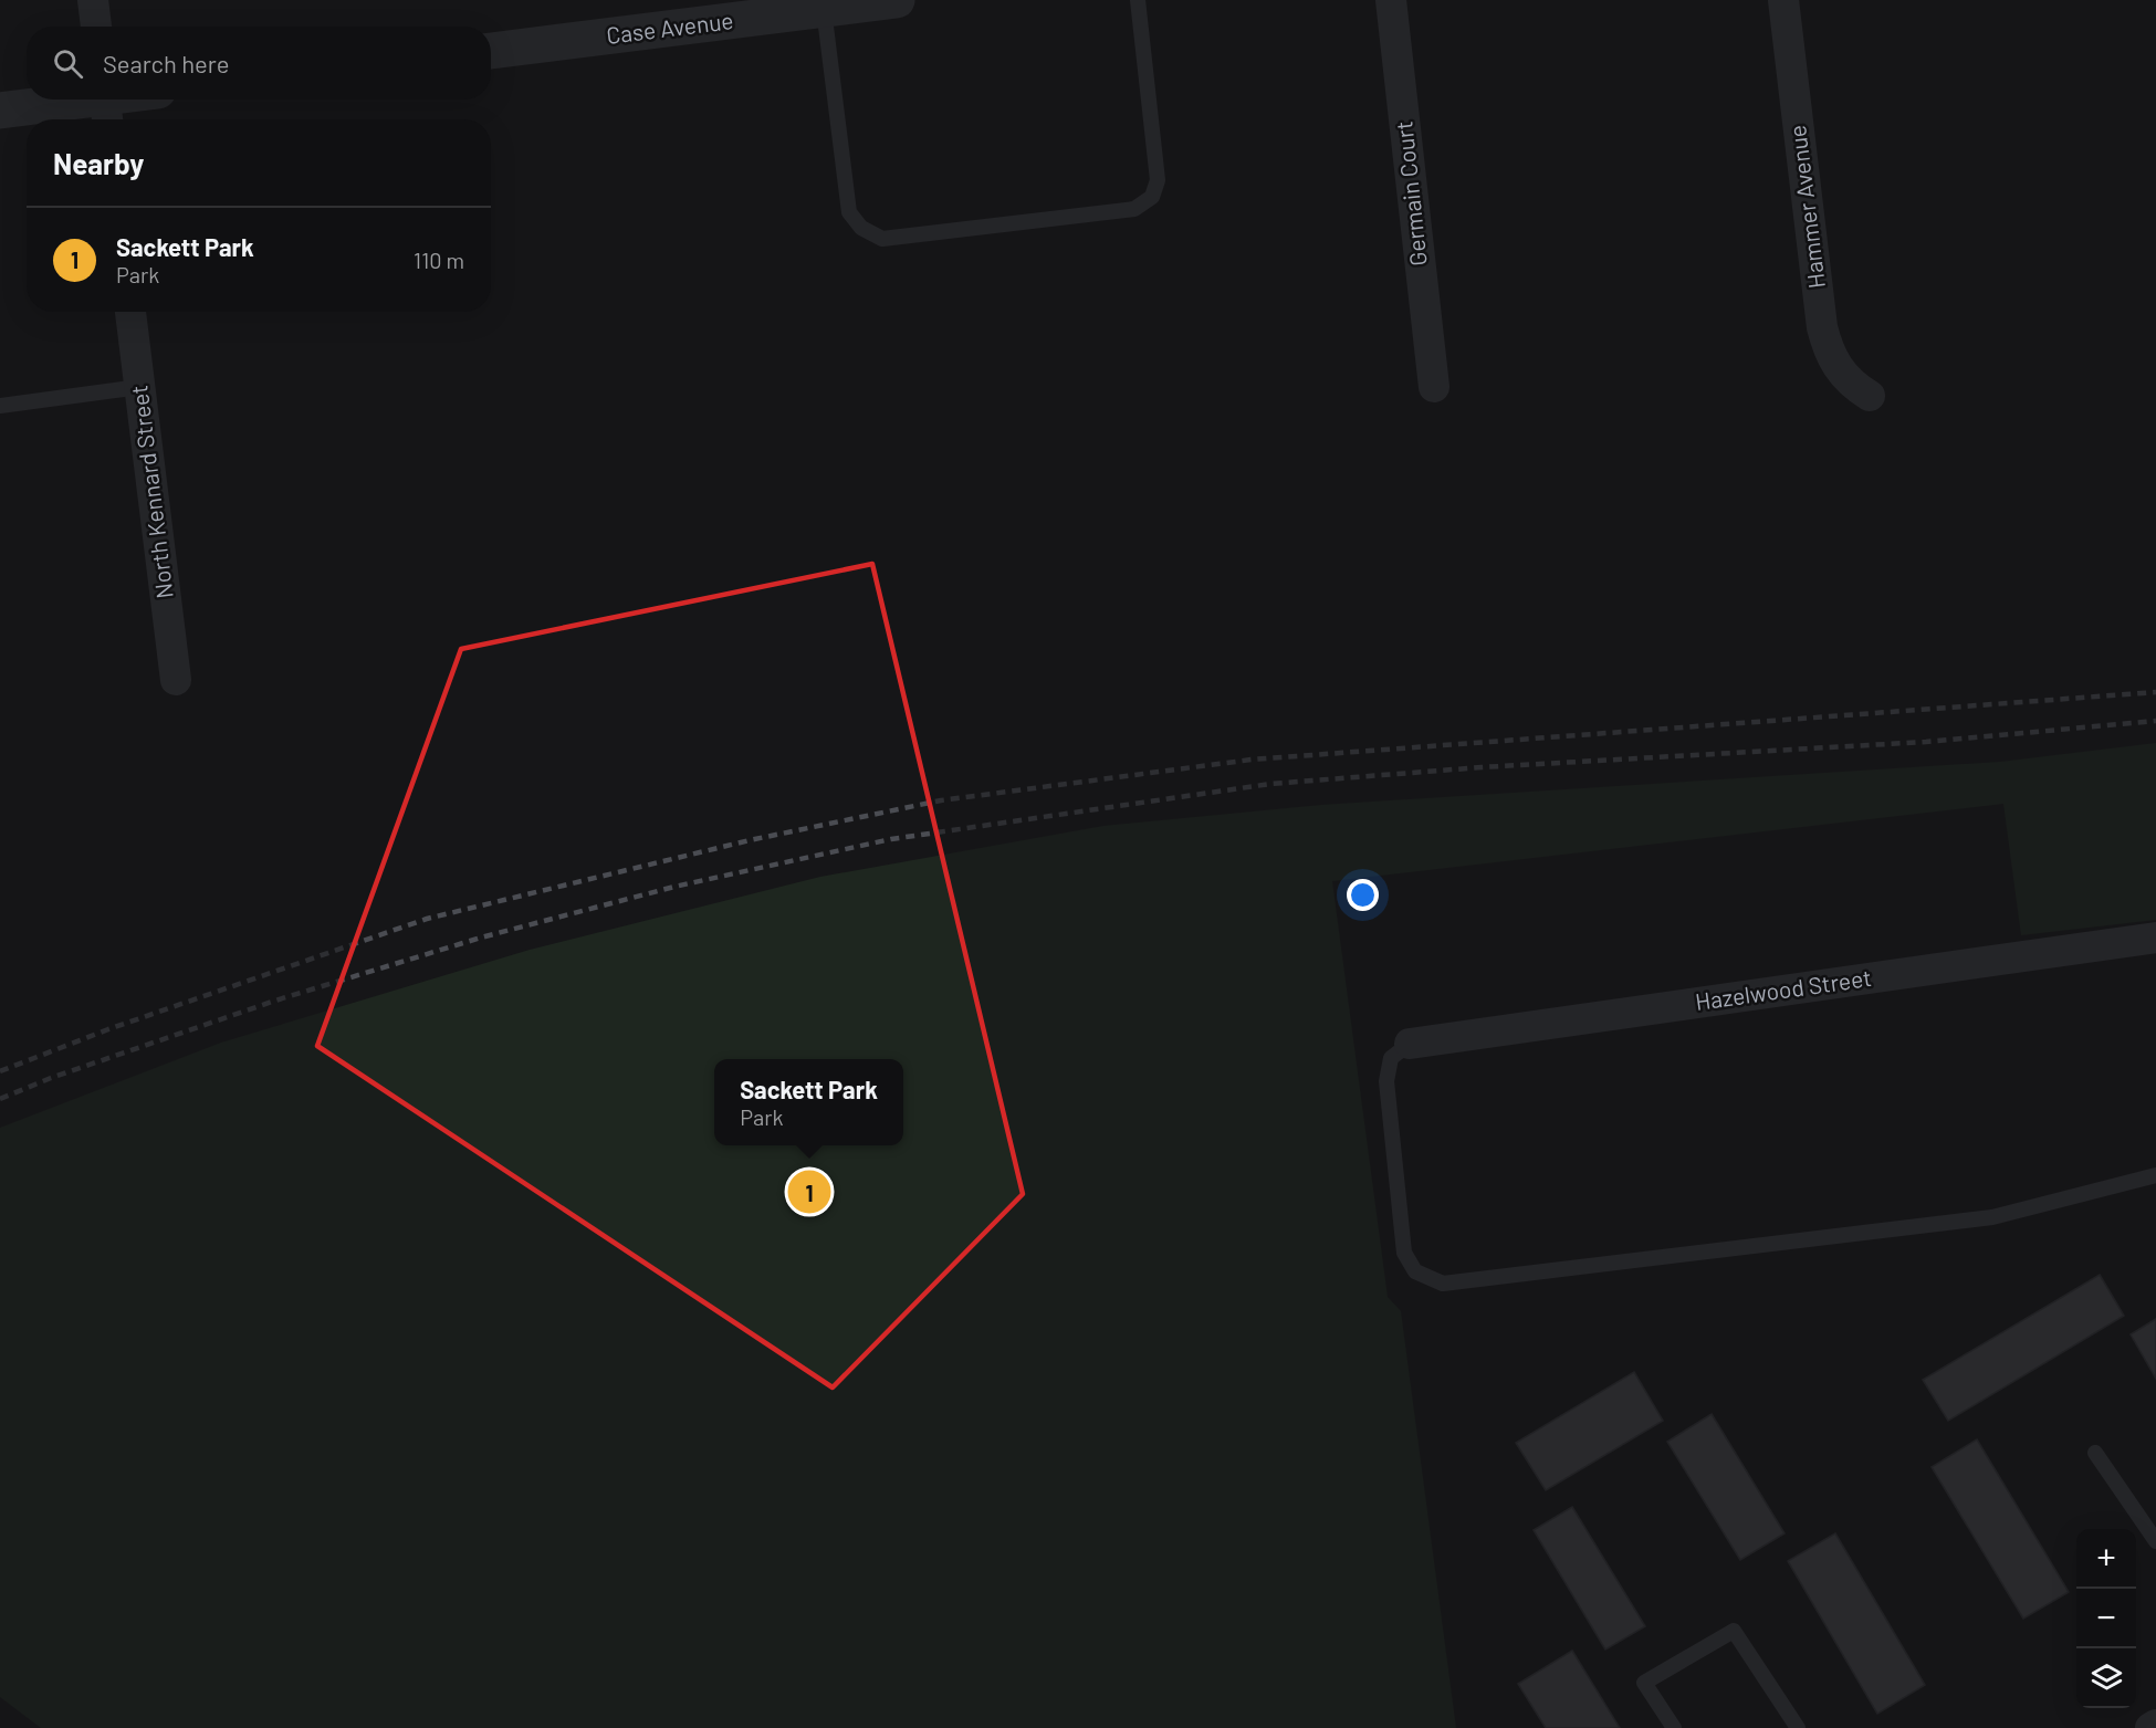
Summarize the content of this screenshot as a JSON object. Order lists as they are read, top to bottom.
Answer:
{
  "streets": {
    "street": [
      "Case Avenue",
      "Germain Court",
      "Hammer Avenue",
      "North Kennard Street",
      "Hazelwood Street"
    ]
  },
  "page": {
    "search": "Search here",
    "heading": "Nearby",
    "list": [
      {
        "mark": "1",
        "name": "Sackett Park",
        "note": "Park",
        "value": "110 m"
      }
    ],
    "popup": ["Sackett Park", "Park"],
    "pins": "1",
    "map_buttons": ["+", "−"]
  }
}
